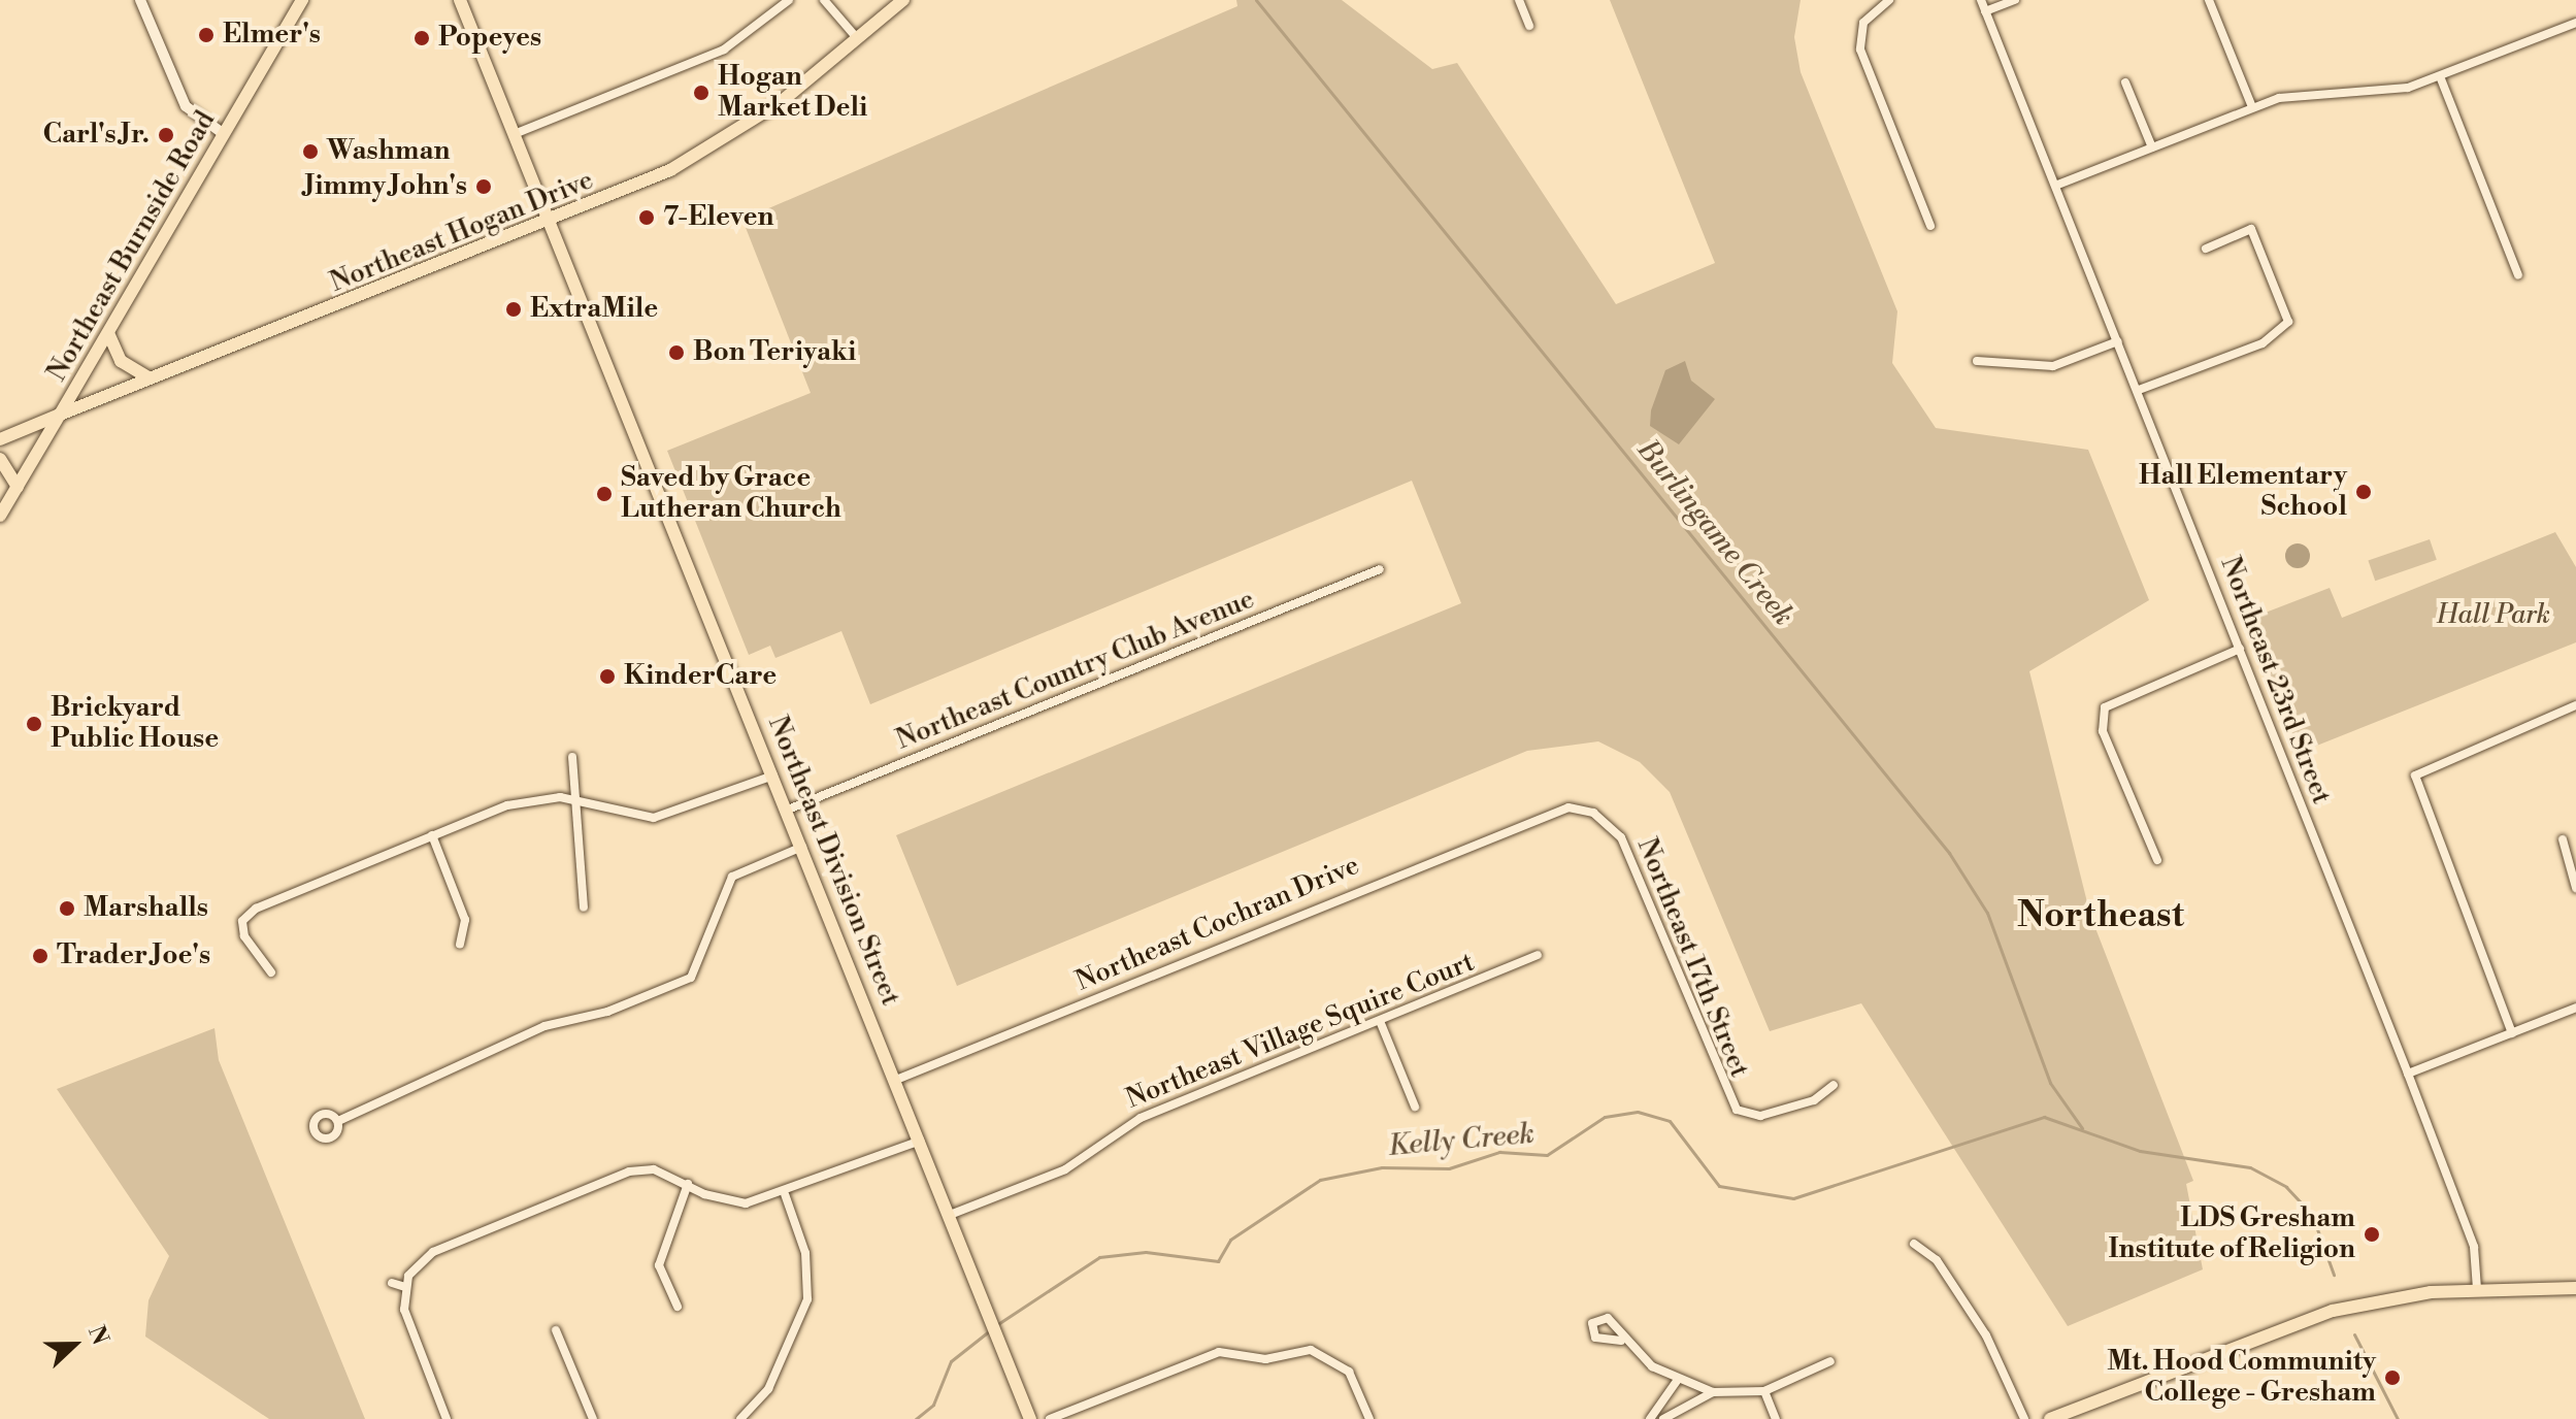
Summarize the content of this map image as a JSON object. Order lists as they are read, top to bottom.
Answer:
{
  "streets": {
    "main road": ["Northeast Hogan Drive", "Northeast Burnside Road", "Northeast Division Street"],
    "street": [
      "Northeast Country Club Avenue",
      "Northeast 23rd Street",
      "Northeast Cochran Drive",
      "Northeast 17th Street",
      "Northeast Village Squire Court"
    ]
  },
  "crossings": [
    ["Northeast Hogan Drive", "Northeast Burnside Road"],
    ["Northeast Hogan Drive", "Northeast Division Street"],
    ["Northeast Country Club Avenue", "Northeast Division Street"],
    ["Northeast Division Street", "Northeast Cochran Drive"],
    ["Northeast Division Street", "Northeast Village Squire Court"],
    ["Northeast Cochran Drive", "Northeast 17th Street"]
  ],
  "districts": ["Northeast"],
  "water": ["Burlingame Creek", "Kelly Creek"],
  "parks": ["Hall Park"],
  "places": [
    "Elmer's",
    "Popeyes",
    "Hogan Market Deli",
    "Carl's Jr.",
    "Washman",
    "Jimmy John's",
    "7-Eleven",
    "ExtraMile",
    "Bon Teriyaki",
    "Hall Elementary School",
    "Saved by Grace Lutheran Church",
    "KinderCare",
    "Brickyard Public House",
    "Marshalls",
    "Trader Joe's",
    "LDS Gresham Institute of Religion",
    "Mt. Hood Community College - Gresham"
  ],
  "north": "right"
}
